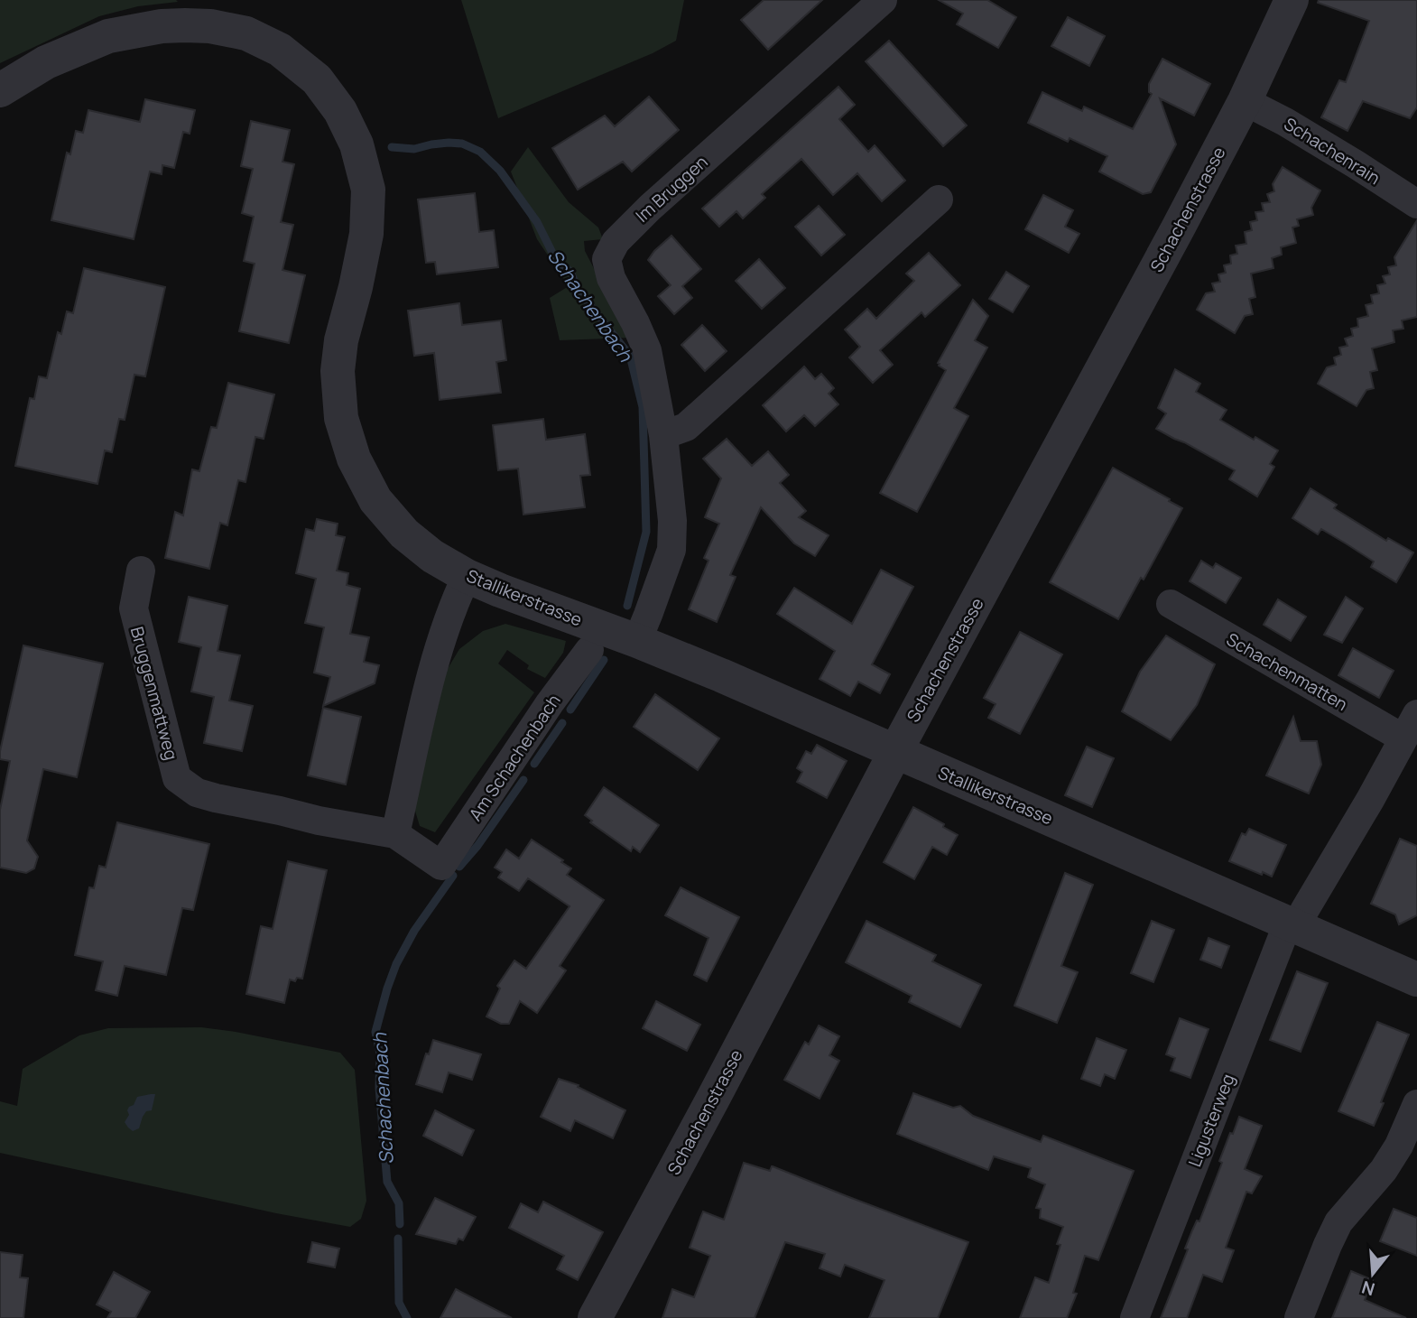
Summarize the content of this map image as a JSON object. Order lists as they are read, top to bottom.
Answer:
{
  "streets": {
    "street": [
      "Schachenrain",
      "Im Bruggen",
      "Schachenstrasse",
      "Stallikerstrasse",
      "Schachenmatten",
      "Bruggenmattweg",
      "Am Schachenbach",
      "Ligusterweg"
    ]
  },
  "crossings": [
    ["Schachenrain", "Schachenstrasse"],
    ["Im Bruggen", "Stallikerstrasse"],
    ["Schachenstrasse", "Stallikerstrasse"],
    ["Stallikerstrasse", "Schachenmatten"],
    ["Stallikerstrasse", "Ligusterweg"],
    ["Schachenmatten", "Ligusterweg"],
    ["Bruggenmattweg", "Am Schachenbach"]
  ],
  "water": ["Schachenbach"],
  "north": "bottom"
}
